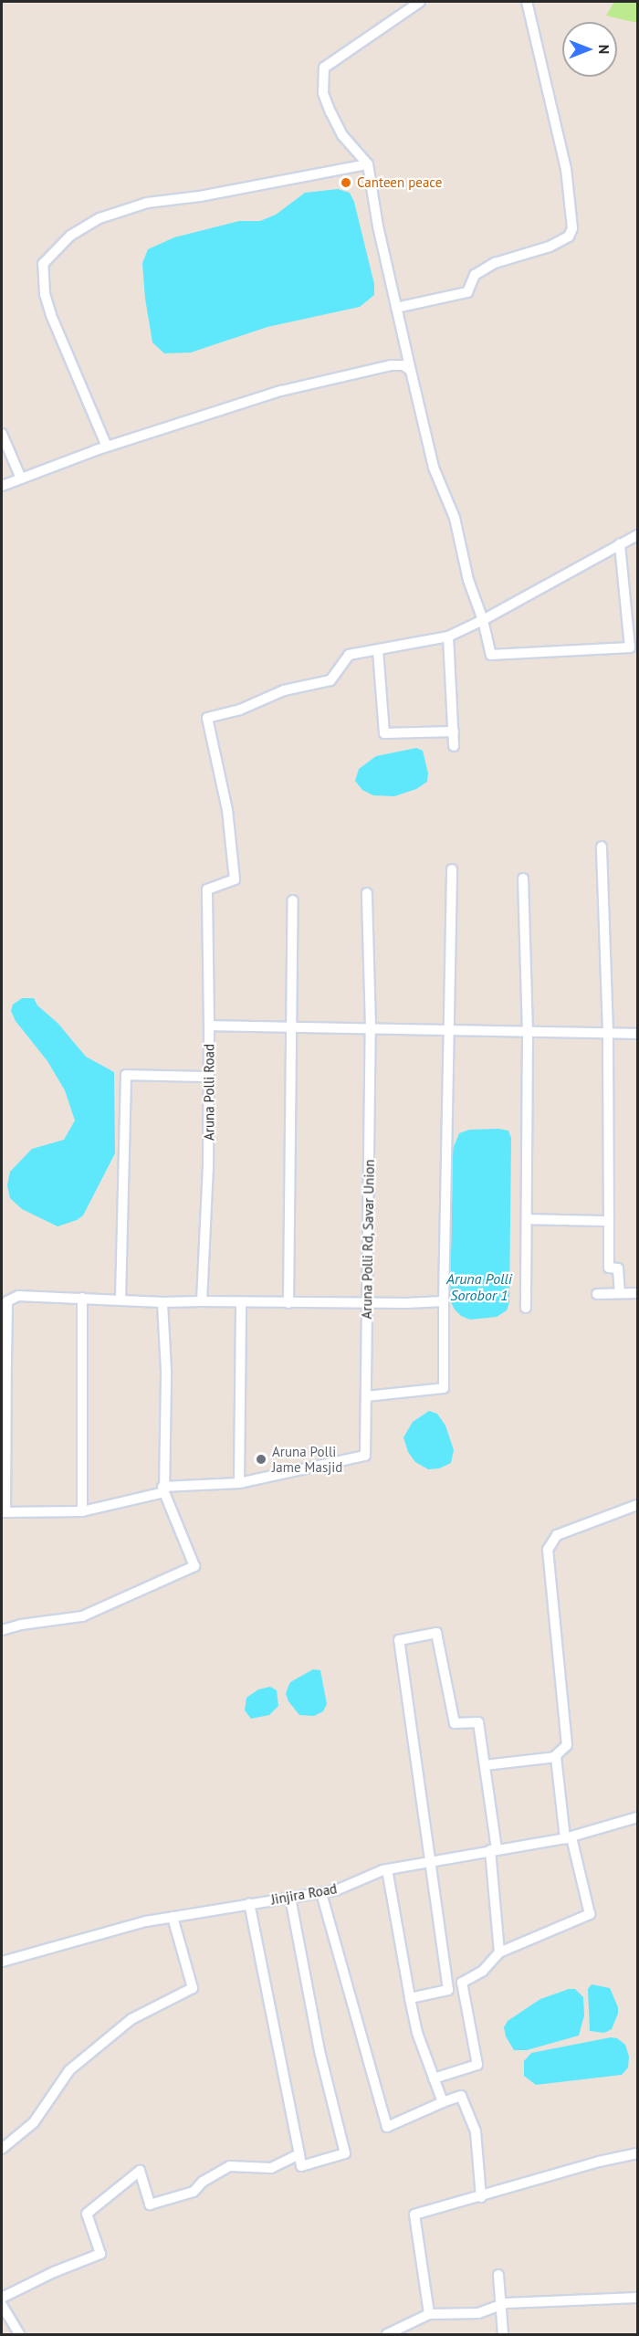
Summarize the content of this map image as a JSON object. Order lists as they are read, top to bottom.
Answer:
{
  "streets": {
    "street": ["Aruna Polli Road", "Aruna Polli Rd, Savar Union", "Jinjira Road"]
  },
  "crossings": [
    ["Aruna Polli Road", "Aruna Polli Rd, Savar Union"]
  ],
  "water": ["Aruna Polli Sorobor 1"],
  "places": ["Canteen peace", "Aruna Polli Jame Masjid"],
  "north": "right"
}
